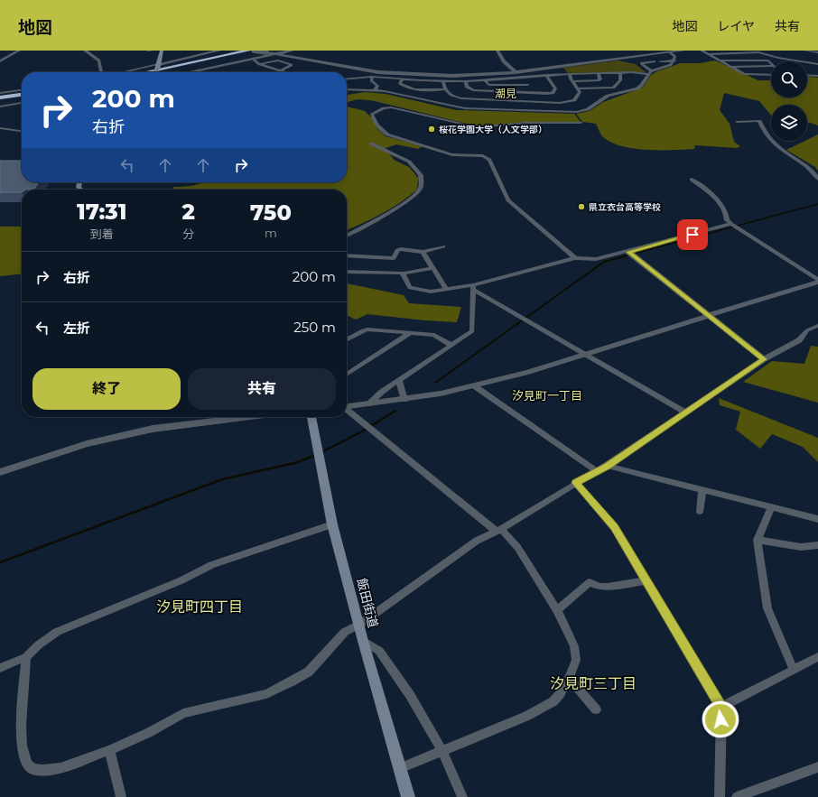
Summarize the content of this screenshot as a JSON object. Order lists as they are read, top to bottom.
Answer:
{
  "streets": {
    "main road": ["飯田街道"]
  },
  "districts": [
    "潮見",
    "汐見町一丁目",
    "汐見町四丁目",
    "汐見町三丁目"
  ],
  "places": ["桜花学園大学（人文学部）", "県立衣台高等学校"],
  "page": {
    "header": "地図",
    "nav": ["地図", "レイヤ", "共有"],
    "turn": ["200 m", "右折"],
    "eta": [
      "17:31",
      "到着",
      "2",
      "分",
      "750",
      "m"
    ],
    "list": [
      {
        "name": "右折",
        "value": "200 m"
      },
      {
        "name": "左折",
        "value": "250 m"
      }
    ],
    "buttons": ["終了", "共有"]
  }
}
